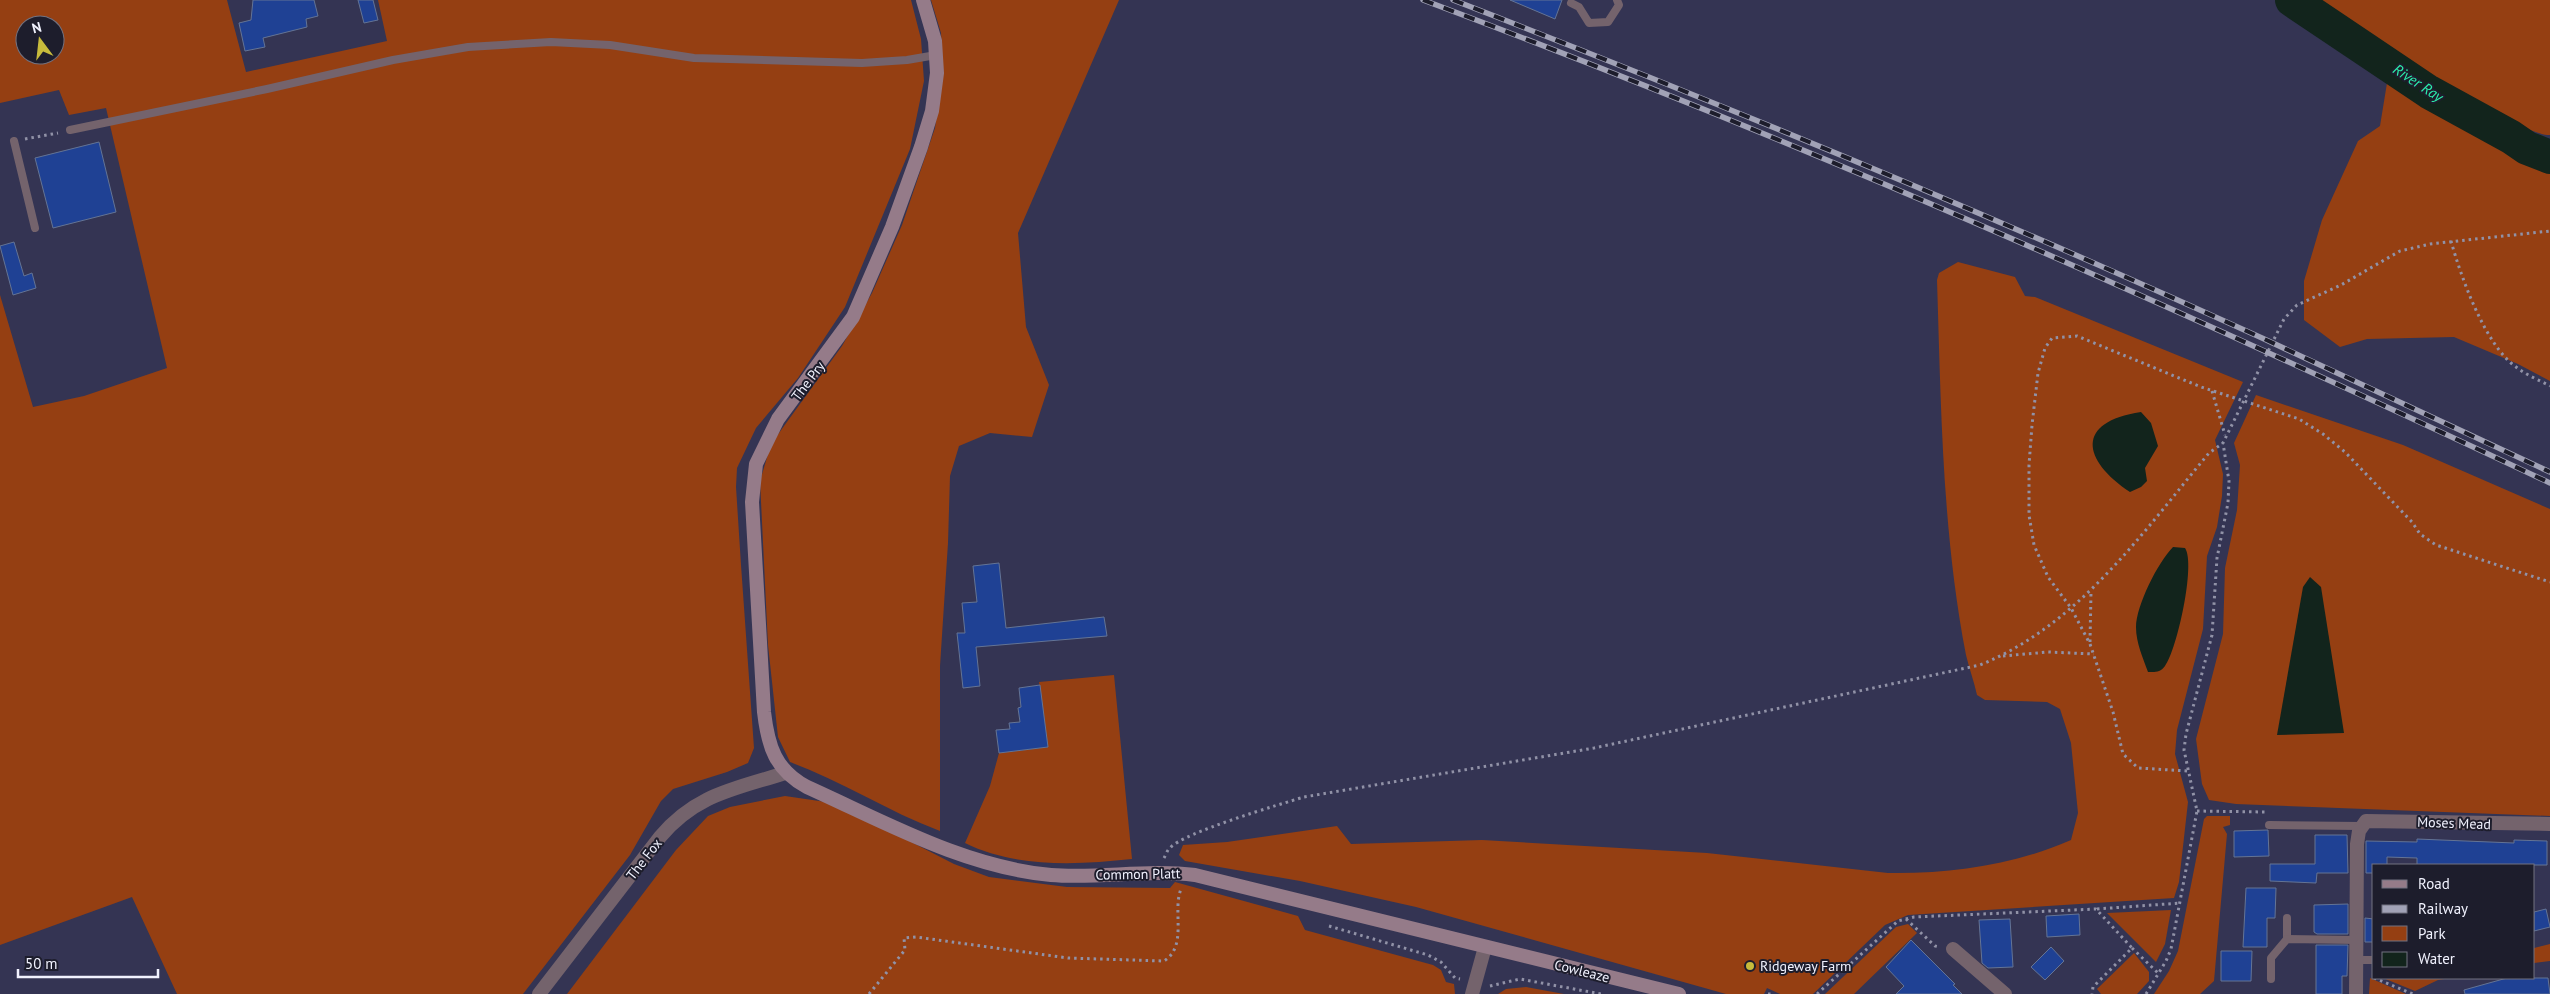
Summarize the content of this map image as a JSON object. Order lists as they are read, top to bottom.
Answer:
{
  "streets": {
    "main road": ["The Pry", "Common Platt", "Cowleaze"],
    "street": ["Moses Mead", "The Fox"]
  },
  "crossings": [
    ["The Pry", "The Fox"],
    ["The Pry", "Common Platt"],
    ["The Fox", "Common Platt"],
    ["Common Platt", "Cowleaze"]
  ],
  "water": ["River Ray"],
  "places": ["Ridgeway Farm"],
  "legend": [
    "Road",
    "Railway",
    "Park",
    "Water"
  ],
  "scale_bar": "50 m",
  "north": "top"
}
